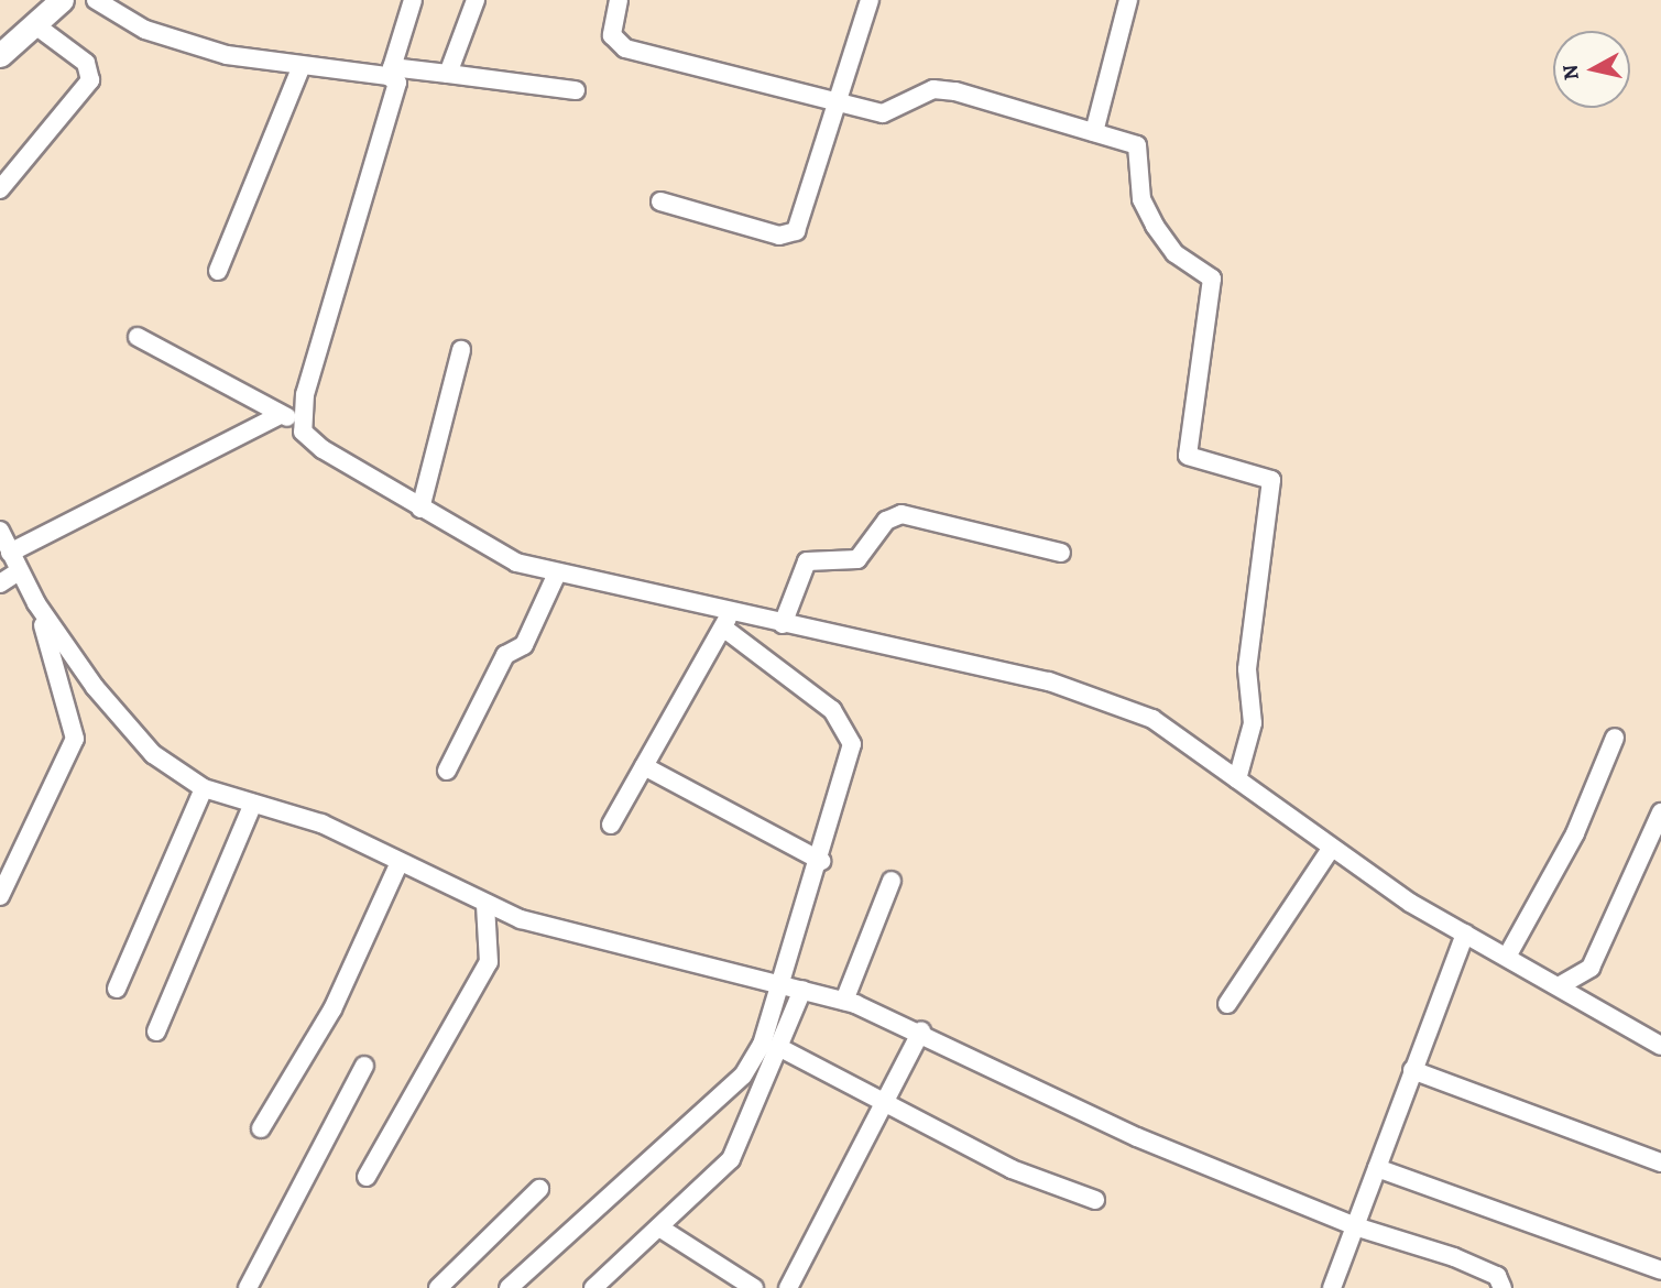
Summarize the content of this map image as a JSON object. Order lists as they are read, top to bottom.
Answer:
{
  "north": "left"
}
